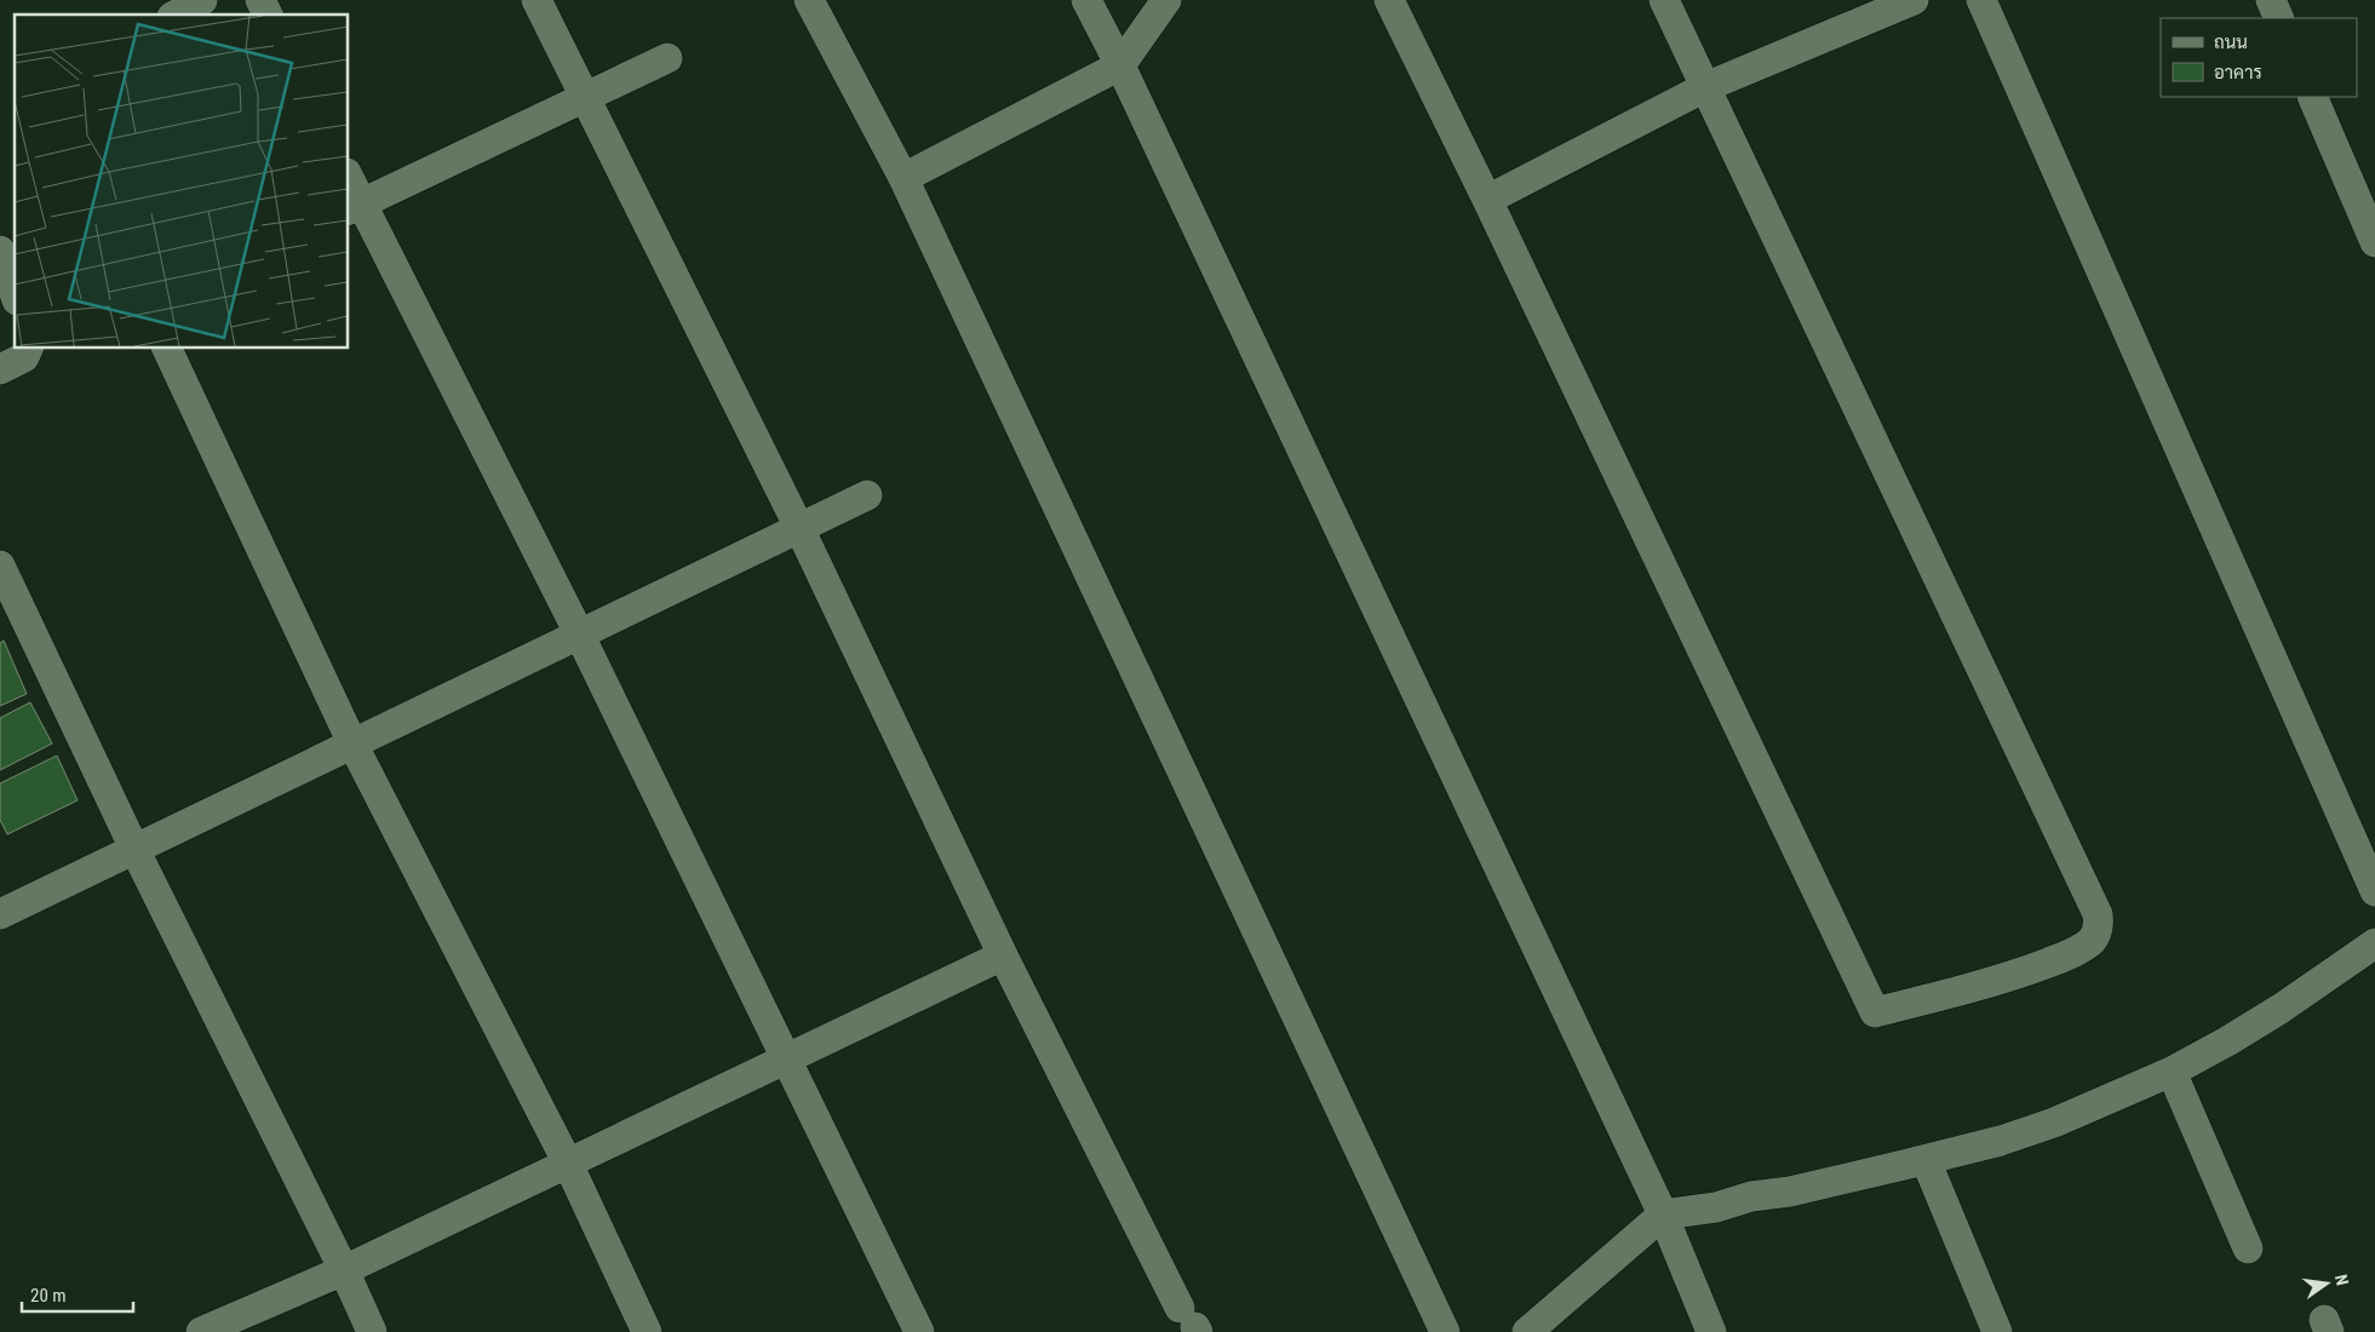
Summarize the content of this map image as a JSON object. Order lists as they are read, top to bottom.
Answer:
{
  "legend": ["ถนน", "อาคาร"],
  "scale_bar": "20 m",
  "north": "right"
}
